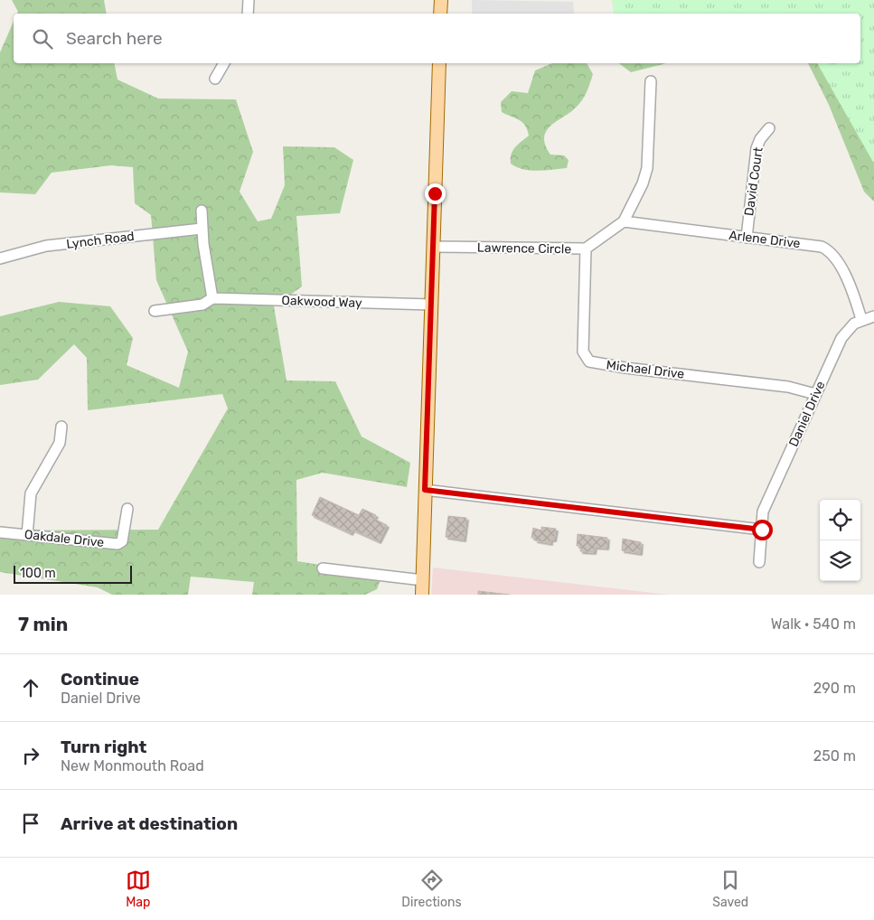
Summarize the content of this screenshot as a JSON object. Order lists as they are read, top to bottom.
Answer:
{
  "streets": {
    "street": [
      "David Court",
      "Arlene Drive",
      "Lynch Road",
      "Lawrence Circle",
      "Oakwood Way",
      "Michael Drive",
      "Daniel Drive",
      "Oakdale Drive"
    ]
  },
  "crossings": [
    ["David Court", "Arlene Drive"],
    ["Arlene Drive", "Lawrence Circle"],
    ["Arlene Drive", "Daniel Drive"],
    ["Lawrence Circle", "Michael Drive"],
    ["Michael Drive", "Daniel Drive"]
  ],
  "scale_bar": "100 m",
  "page": {
    "search": "Search here",
    "scale": "100 m",
    "heading": ["7 min", "Walk · 540 m"],
    "list": [
      ["Continue", "Daniel Drive", "290 m"],
      ["Turn right", "New Monmouth Road", "250 m"],
      "Arrive at destination"
    ],
    "nav": ["Map", "Directions", "Saved"]
  }
}
